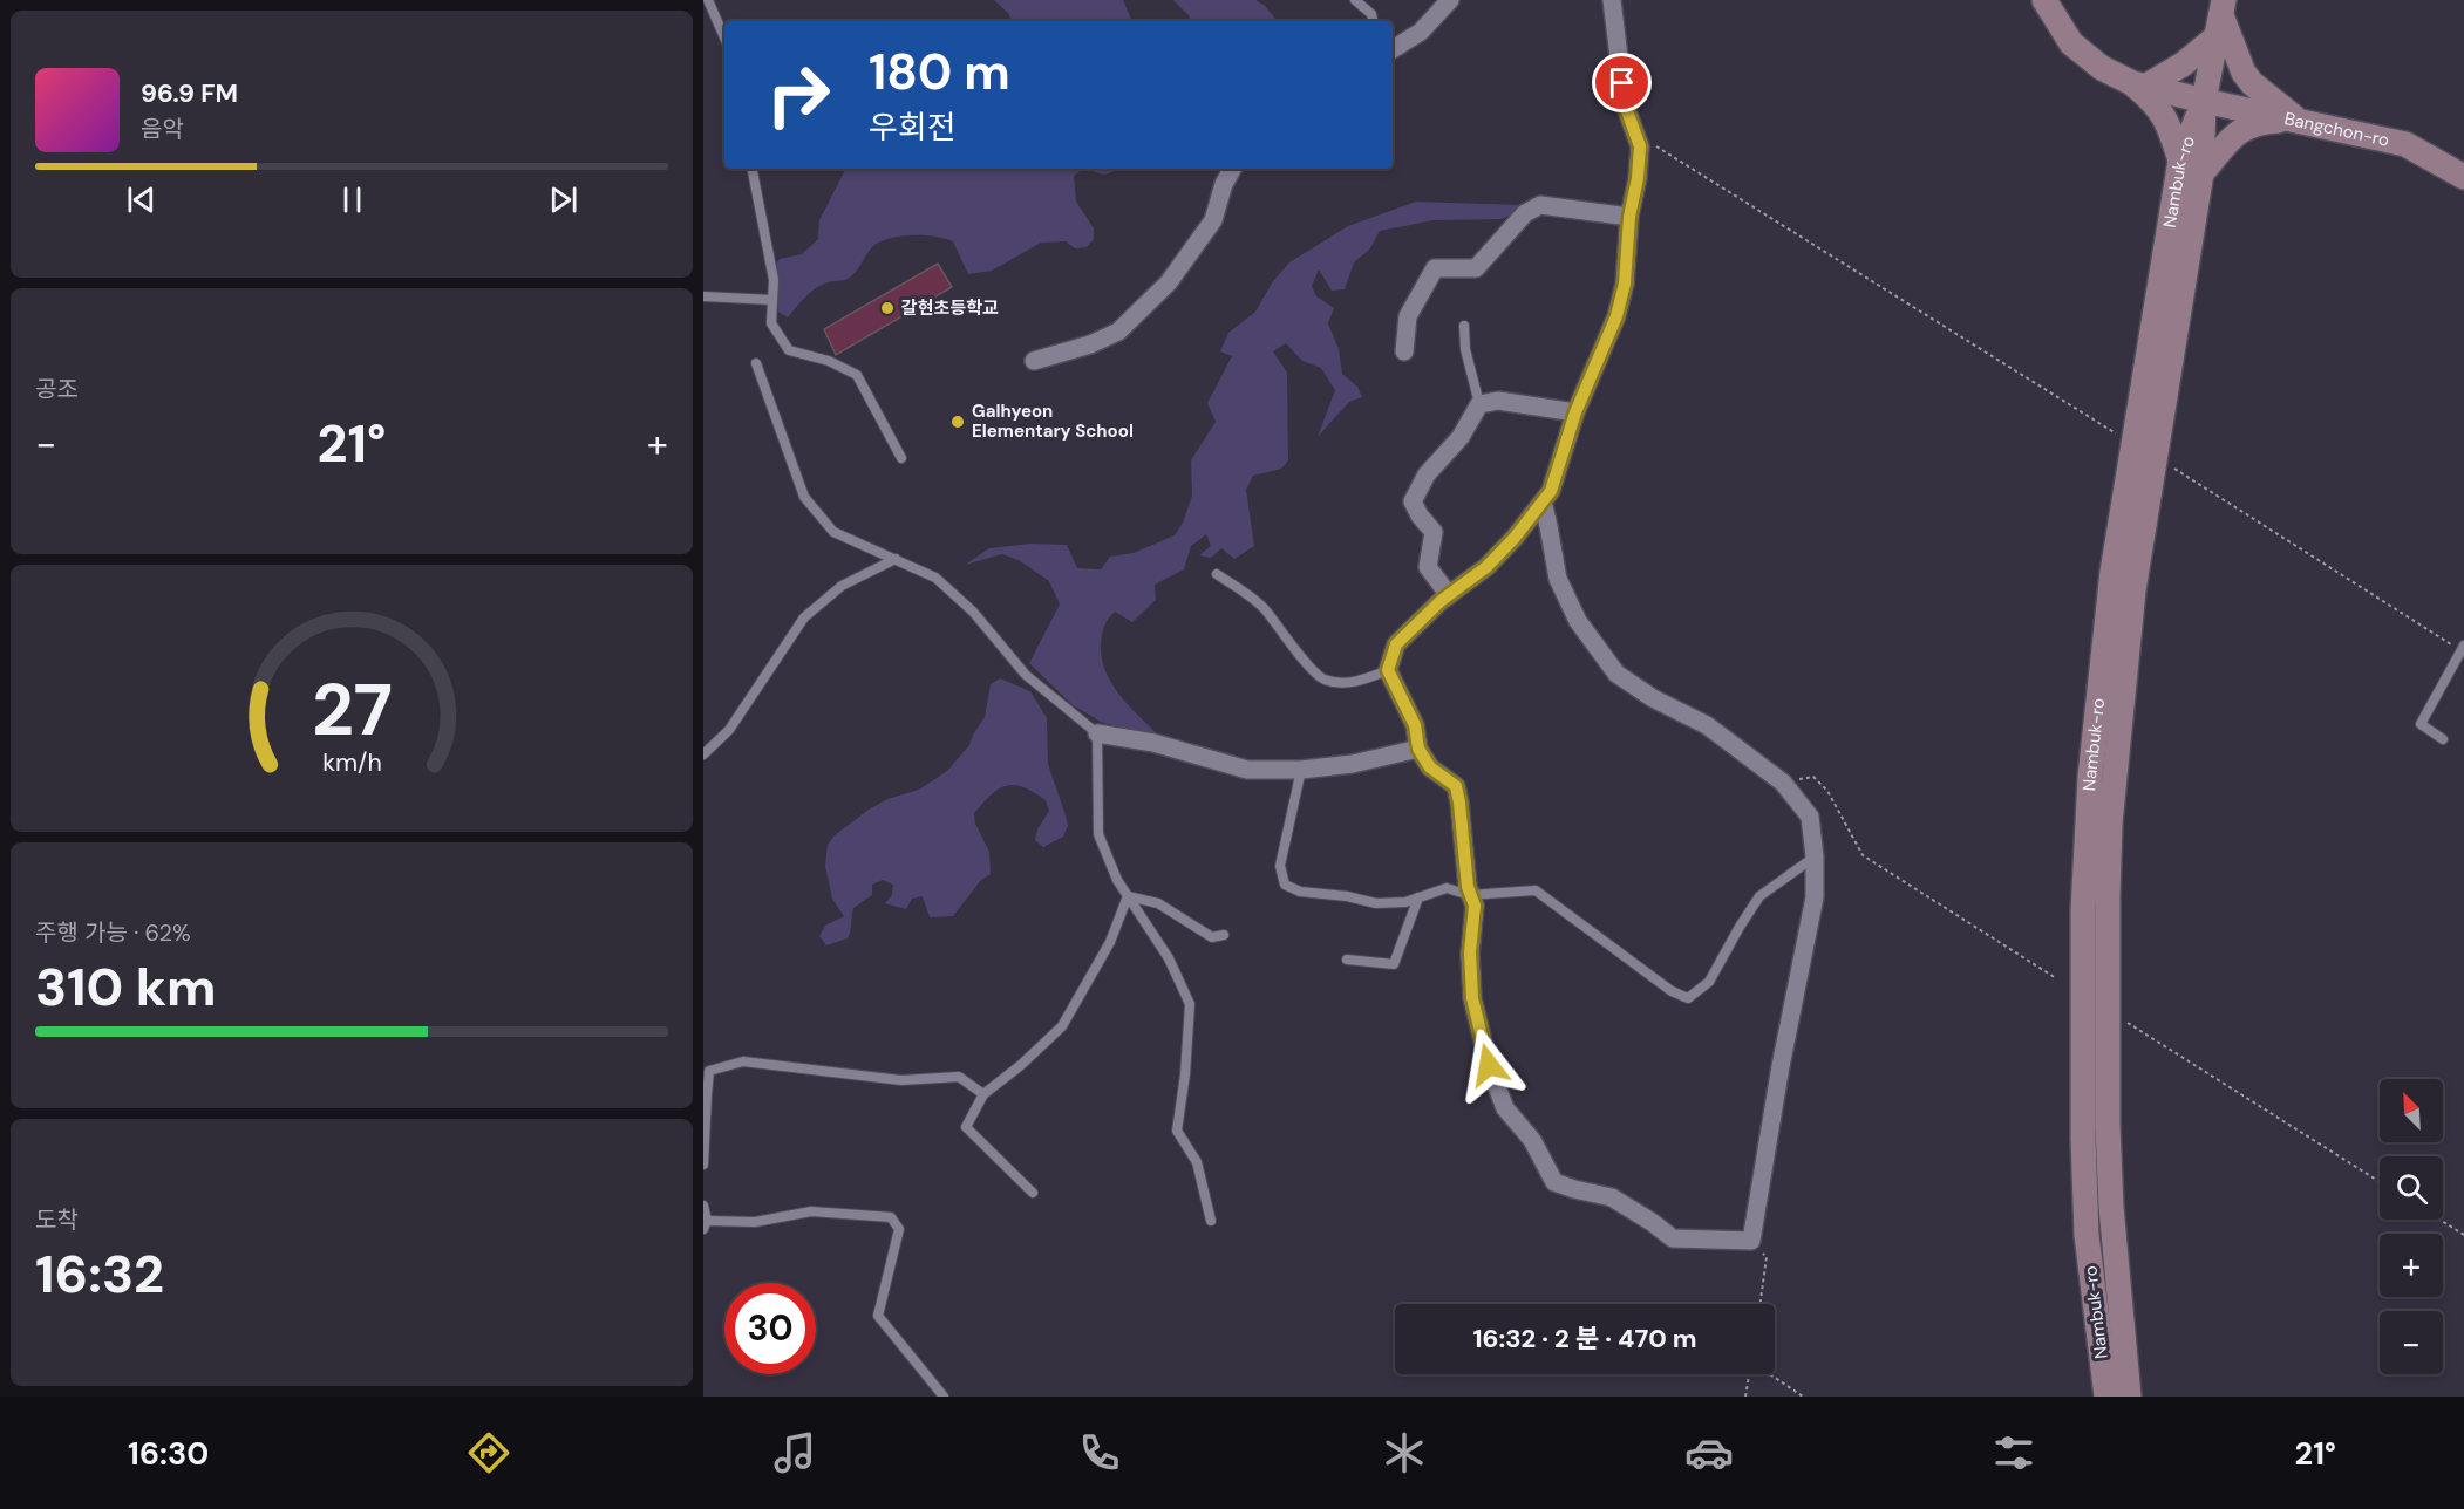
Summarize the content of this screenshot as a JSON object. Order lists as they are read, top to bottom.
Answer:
{
  "streets": {
    "main road": ["Bangchon-ro", "Nambuk-ro"]
  },
  "crossings": [
    ["Bangchon-ro", "Nambuk-ro"]
  ],
  "places": ["갈현초등학교", "Galhyeon Elementary School"],
  "north": "top left",
  "page": {
    "turn": ["180 m", "우회전"],
    "song": ["96.9 FM", "음악"],
    "tile": [
      "공조",
      ["주행 가능 · 62%", "310 km"],
      ["도착", "16:32"]
    ],
    "heat": ["−", "21°", "+"],
    "map_buttons": ["+", "−"],
    "limit": "30",
    "trip": "16:32 · 2 분 · 470 m",
    "tabs": ["16:30", "21°"],
    "gauge": ["27", "km/h"]
  }
}
